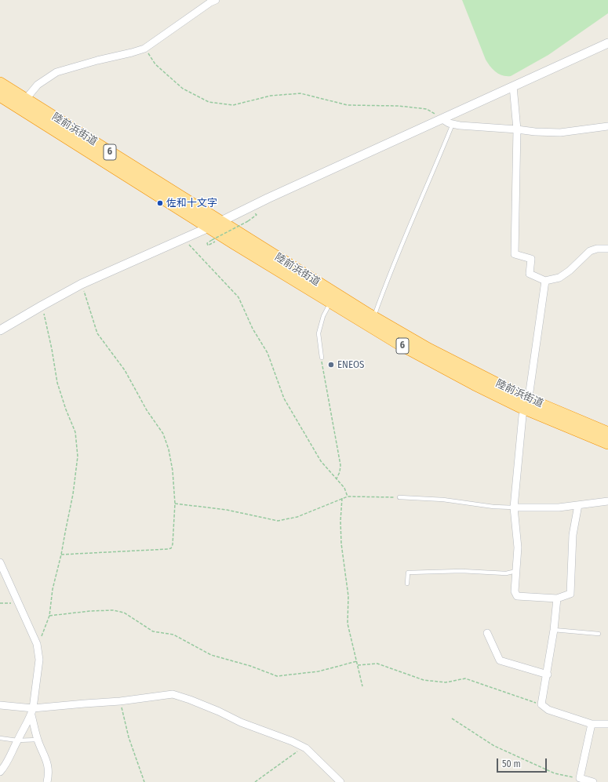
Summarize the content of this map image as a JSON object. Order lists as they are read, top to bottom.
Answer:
{
  "streets": {
    "highway": ["陸前浜街道", "6"]
  },
  "places": ["佐和十文字", "ENEOS"],
  "scale_bar": "50 m"
}
